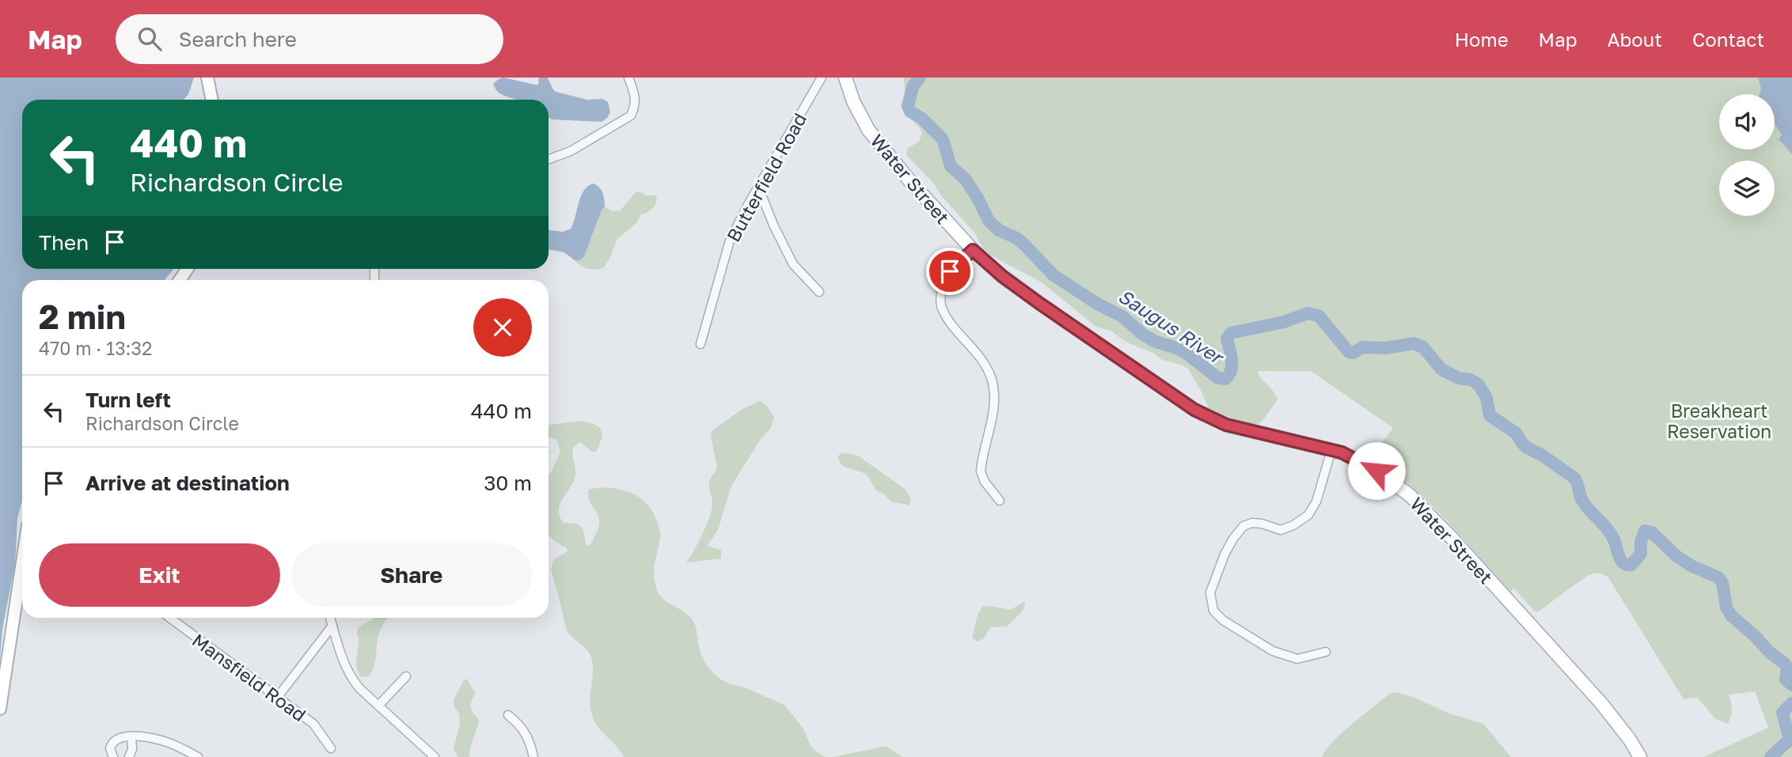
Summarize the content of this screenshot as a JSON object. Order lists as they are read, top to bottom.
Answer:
{
  "streets": {
    "main road": ["Water Street"],
    "street": ["Butterfield Road", "Mansfield Road"]
  },
  "water": ["Saugus River"],
  "parks": ["Breakheart Reservation"],
  "page": {
    "header": "Map",
    "search": "Search here",
    "nav": [
      "Home",
      "Map",
      "About",
      "Contact"
    ],
    "turn": ["440 m", "Richardson Circle"],
    "then": "Then",
    "heading": ["2 min", "470 m · 13:32"],
    "list": [
      {
        "name": "Turn left",
        "note": "Richardson Circle",
        "value": "440 m"
      },
      {
        "name": "Arrive at destination",
        "value": "30 m"
      }
    ],
    "buttons": ["Exit", "Share"]
  }
}
